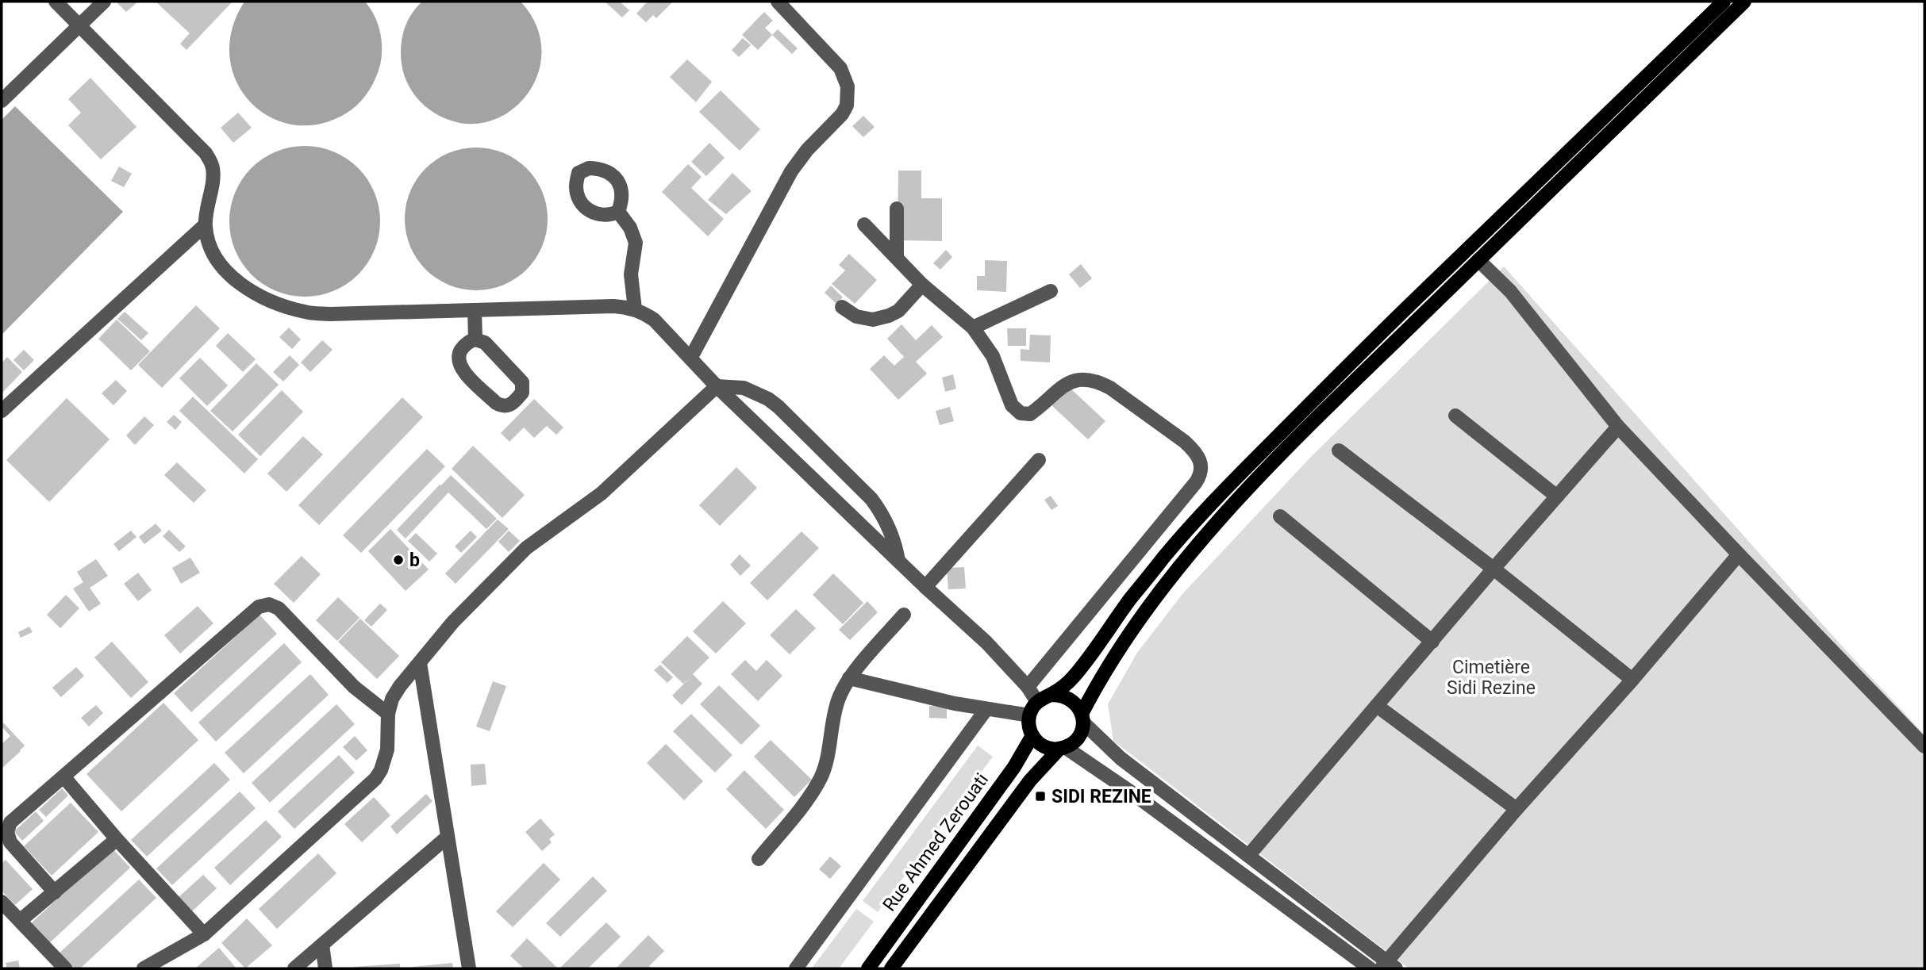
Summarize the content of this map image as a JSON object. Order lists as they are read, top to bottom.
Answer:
{
  "streets": {
    "main road": ["Rue Ahmed Zerouati"]
  },
  "parks": ["Cimetière Sidi Rezine"],
  "places": {
    "other": ["b"],
    "transit": ["SIDI REZINE"]
  }
}
